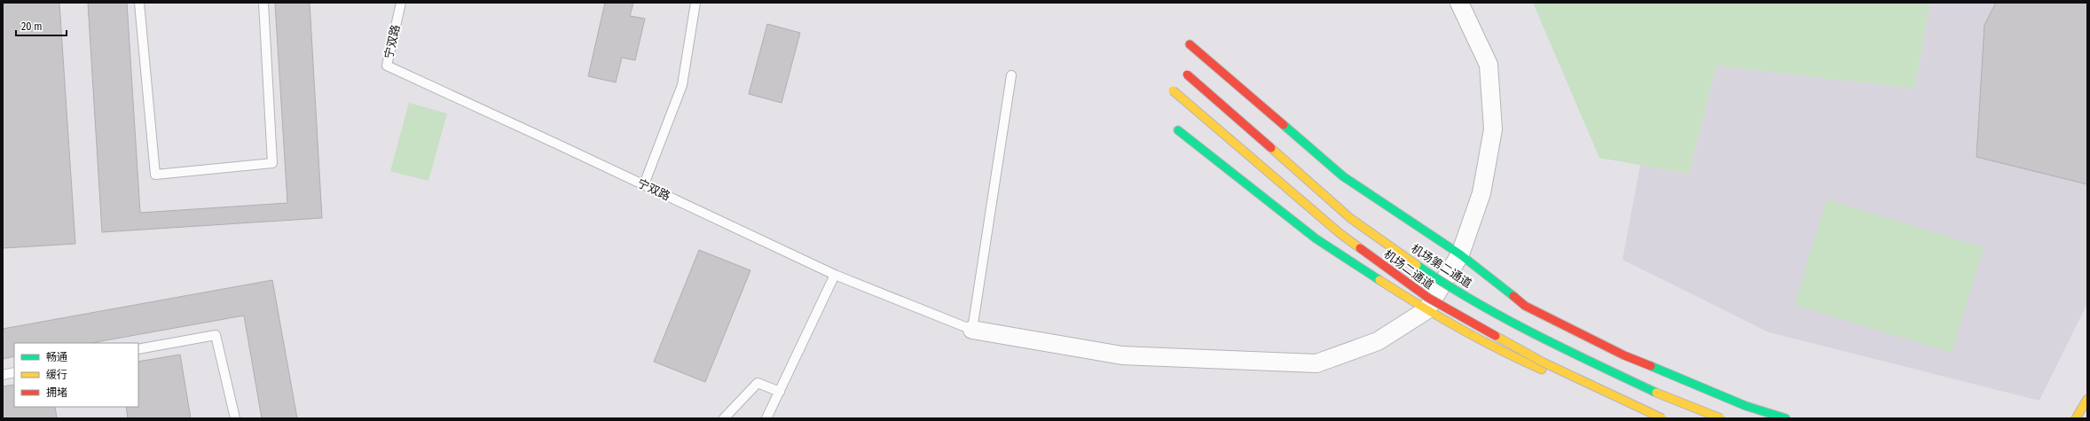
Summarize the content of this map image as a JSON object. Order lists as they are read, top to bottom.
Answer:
{
  "streets": {
    "main road": ["机场第二通道", "机场二通道"],
    "lane": ["宁双路"]
  },
  "legend": ["畅通", "缓行", "拥堵"],
  "scale_bar": "20 m"
}
